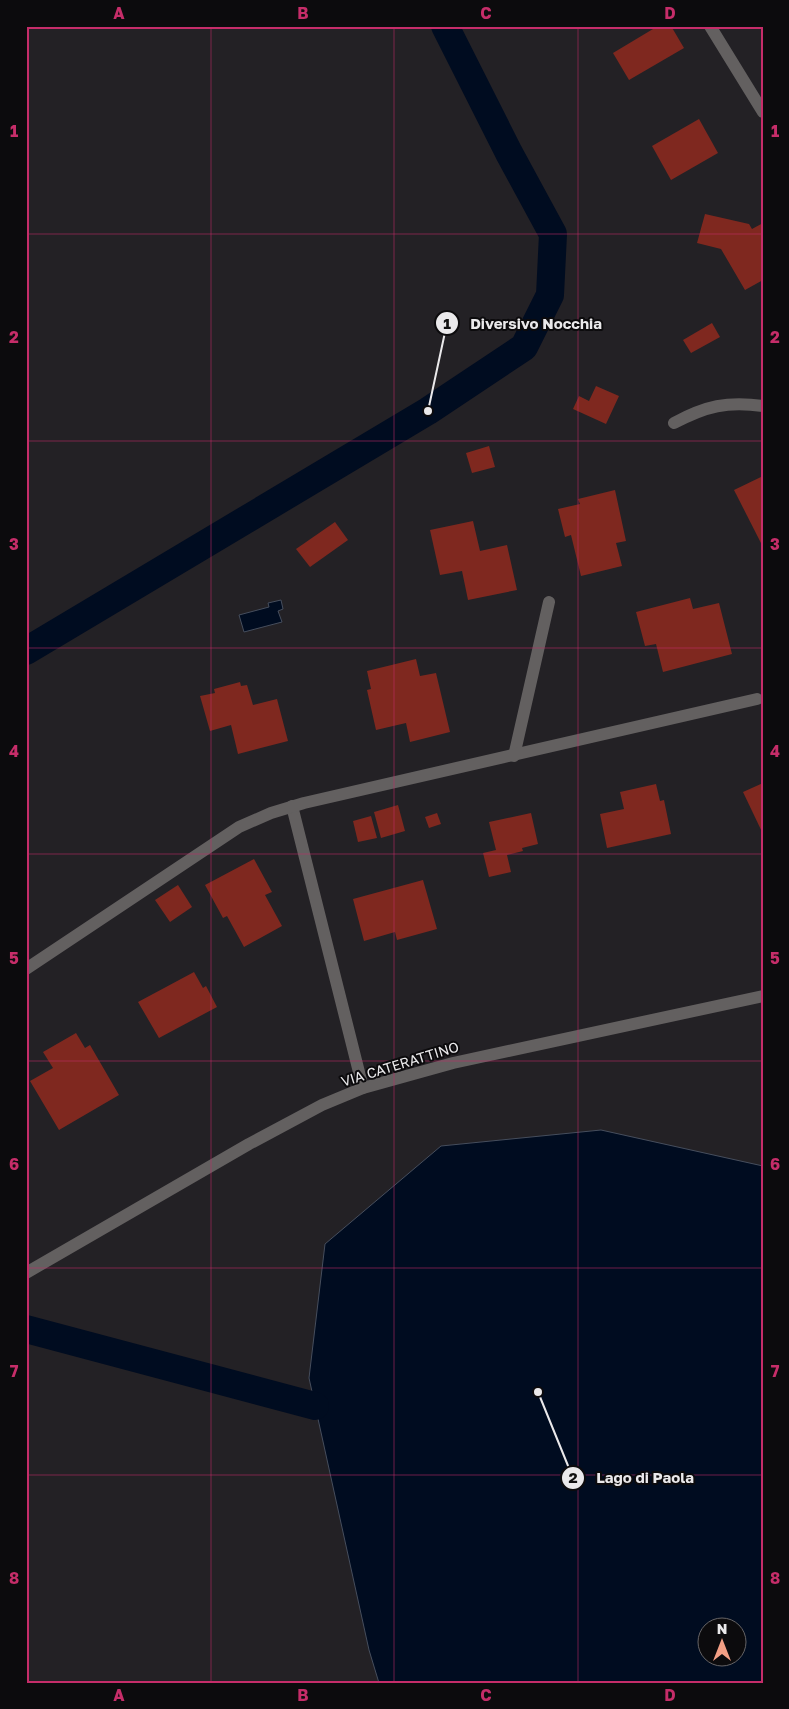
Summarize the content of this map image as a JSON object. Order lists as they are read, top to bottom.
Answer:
{
  "streets": {
    "street": ["VIA CATERATTINO"]
  },
  "places": ["Diversivo Nocchia", "Lago di Paola"],
  "north": "top",
  "grid": {
    "columns": [
      "A",
      "B",
      "C",
      "D"
    ],
    "rows": [
      "1",
      "2",
      "3",
      "4",
      "5",
      "6",
      "7",
      "8"
    ]
  }
}
